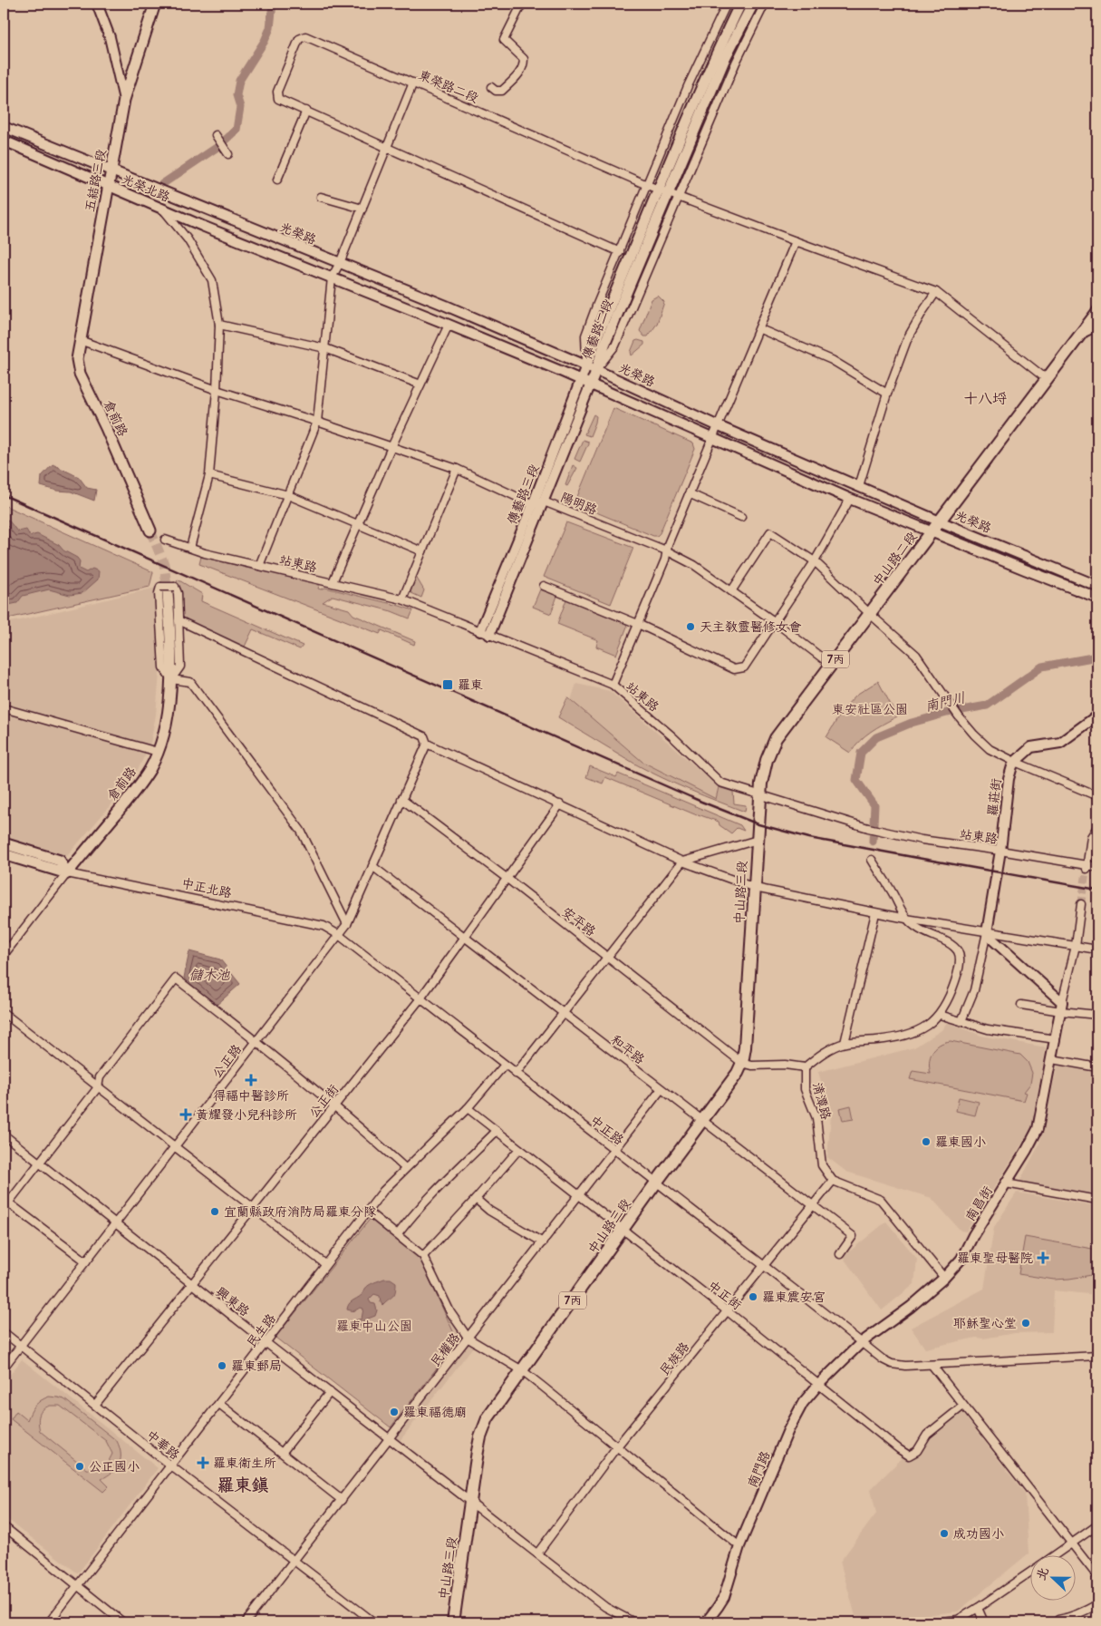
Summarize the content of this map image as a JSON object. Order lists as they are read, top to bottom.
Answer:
{
  "streets": {
    "main road": [
      "五結路三段",
      "傳藝路二段",
      "倉前路",
      "中山路二段",
      "7丙",
      "中正北路",
      "中山路三段"
    ],
    "street": [
      "東榮路二段",
      "光榮北路",
      "光榮路",
      "傳藝路三段",
      "陽明路",
      "站東路",
      "羅莊街",
      "安平路",
      "和平路",
      "公正路",
      "公正街",
      "清潭路",
      "中正路",
      "南昌街",
      "中正街",
      "興東路",
      "民生路",
      "民權路",
      "民族路",
      "中華路",
      "南門路"
    ]
  },
  "crossings": [
    ["東榮路二段", "傳藝路二段"],
    ["東榮路二段", "中山路二段"],
    ["五結路三段", "光榮北路"],
    ["五結路三段", "倉前路"],
    ["光榮北路", "光榮路"],
    ["光榮路", "傳藝路二段"],
    ["光榮路", "傳藝路三段"],
    ["光榮路", "中山路二段"],
    ["傳藝路二段", "傳藝路三段"],
    ["倉前路", "中正北路"],
    ["傳藝路三段", "陽明路"],
    ["傳藝路三段", "站東路"],
    ["陽明路", "中山路二段"],
    ["中山路二段", "站東路"],
    ["中山路二段", "中山路三段"],
    ["站東路", "羅莊街"],
    ["中正北路", "公正路"],
    ["中正北路", "中正路"],
    ["中山路三段", "安平路"],
    ["中山路三段", "和平路"],
    ["中山路三段", "中正路"],
    ["中山路三段", "中正街"],
    ["中山路三段", "興東路"],
    ["安平路", "公正路"],
    ["安平路", "公正街"],
    ["和平路", "公正路"],
    ["和平路", "公正街"],
    ["和平路", "民權路"],
    ["和平路", "民族路"],
    ["公正路", "中正路"],
    ["公正路", "興東路"],
    ["公正路", "中華路"],
    ["公正街", "中正路"],
    ["公正街", "興東路"],
    ["公正街", "中華路"],
    ["清潭路", "民族路"],
    ["中正路", "南昌街"],
    ["中正路", "民生路"],
    ["中正路", "民權路"],
    ["中正路", "民族路"],
    ["中正路", "南門路"],
    ["南昌街", "南門路"],
    ["中正街", "民生路"],
    ["中正街", "民權路"],
    ["中正街", "民族路"],
    ["中正街", "南門路"],
    ["興東路", "民生路"],
    ["興東路", "民權路"],
    ["興東路", "民族路"],
    ["民生路", "中華路"],
    ["民權路", "中華路"]
  ],
  "districts": ["十八埒", "羅東鎮"],
  "water": ["南門川", "儲木池"],
  "parks": ["東安社區公園", "羅東中山公園"],
  "places": {
    "other": [
      "天主教靈醫修女會",
      "羅東國小",
      "宜蘭縣政府消防局羅東分隊",
      "羅東震安宮",
      "耶穌聖心堂",
      "羅東郵局",
      "羅東福德廟",
      "公正國小",
      "成功國小"
    ],
    "transit": ["羅東"],
    "health": [
      "得福中醫診所",
      "黃耀發小兒科診所",
      "羅東聖母醫院",
      "羅東衛生所"
    ]
  },
  "north": "left"
}
